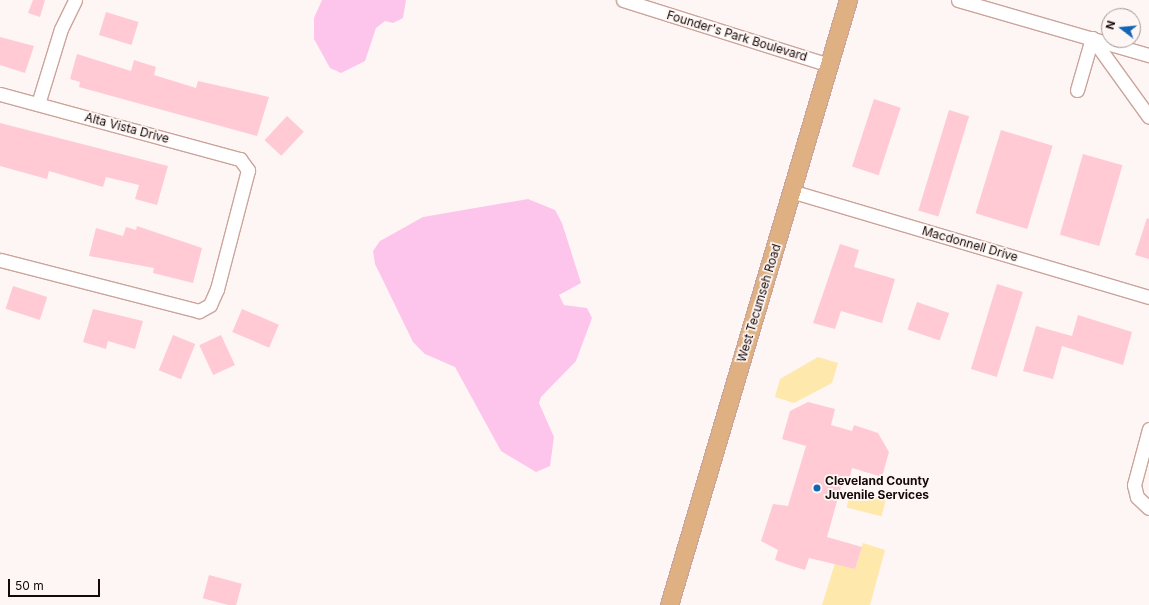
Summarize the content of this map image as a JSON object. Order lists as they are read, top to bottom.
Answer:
{
  "streets": {
    "main road": ["West Tecumseh Road"],
    "street": ["Founder's Park Boulevard", "Alta Vista Drive", "Macdonnell Drive"]
  },
  "crossings": [
    ["Founder's Park Boulevard", "West Tecumseh Road"],
    ["Macdonnell Drive", "West Tecumseh Road"]
  ],
  "places": ["Cleveland County Juvenile Services"],
  "scale_bar": "50 m",
  "north": "left"
}
